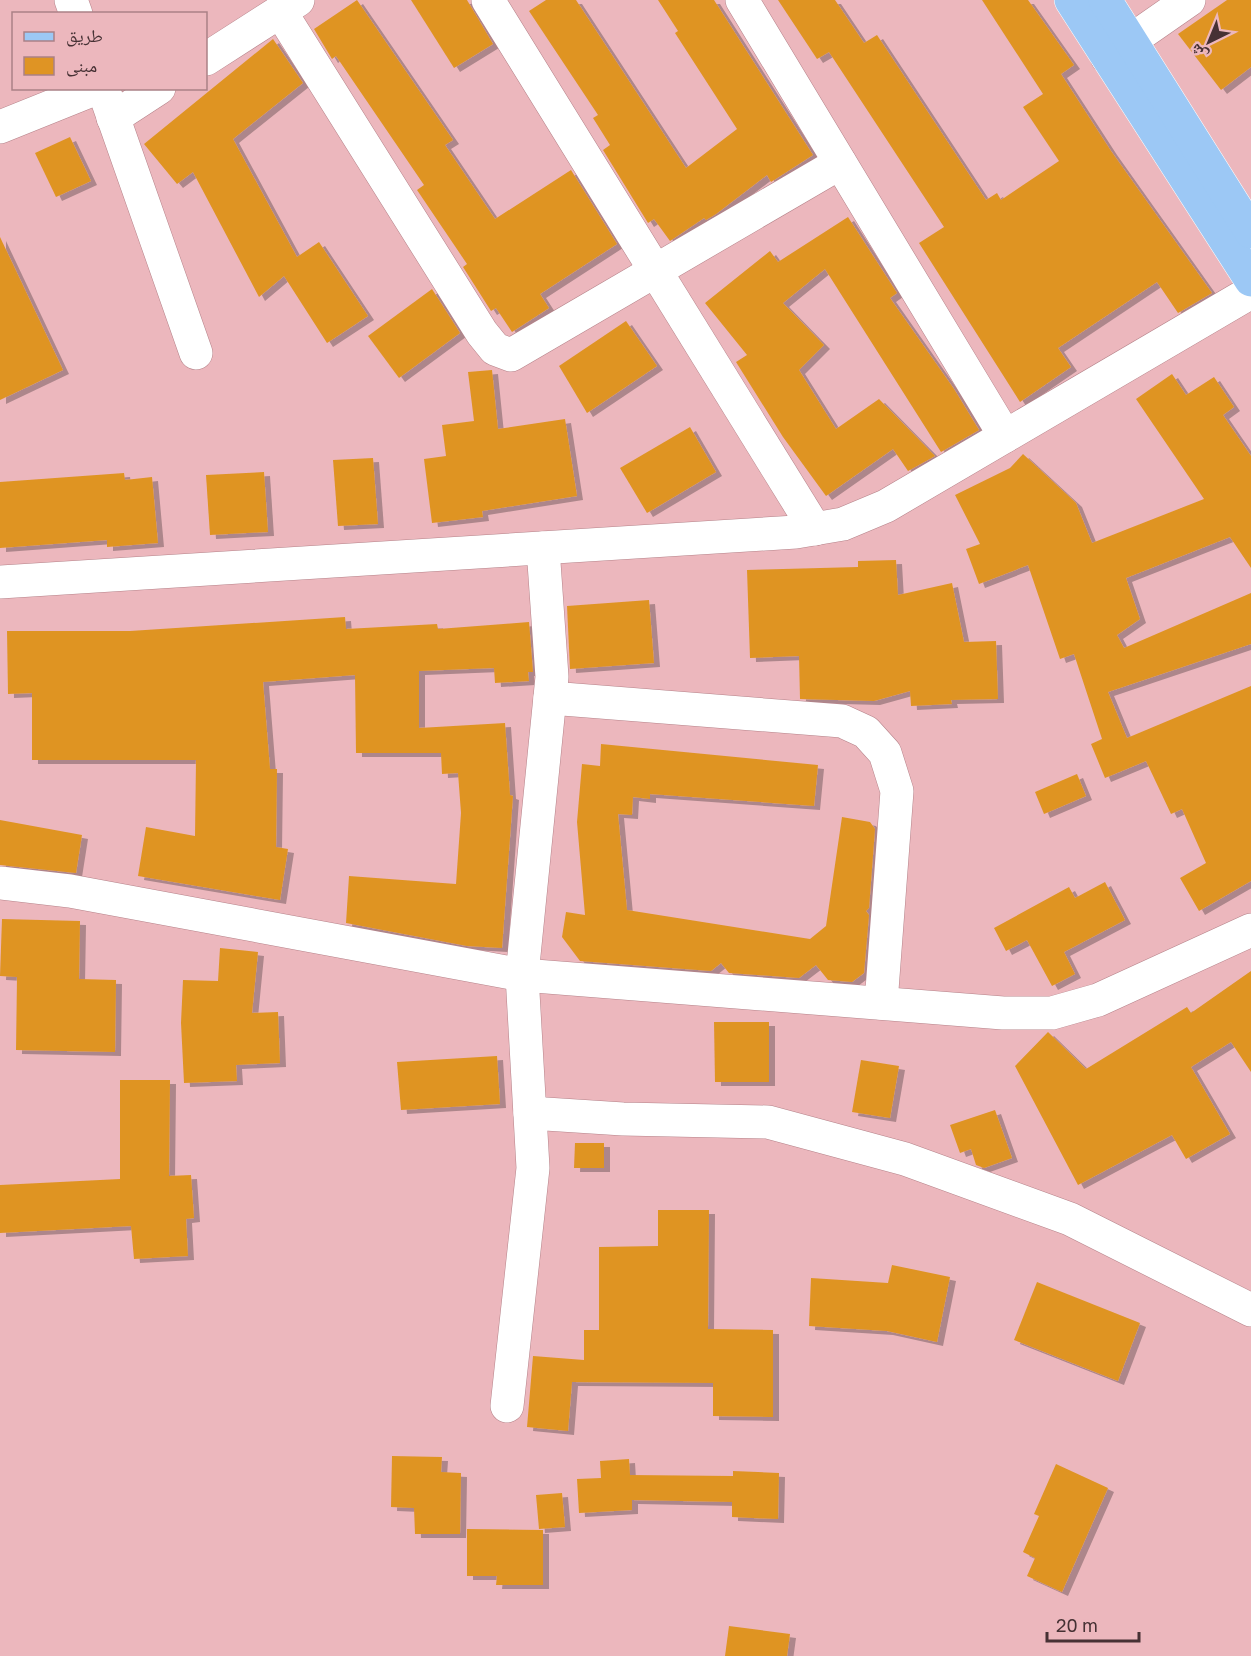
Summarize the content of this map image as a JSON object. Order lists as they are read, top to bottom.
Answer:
{
  "legend": ["طريق", "مبنى"],
  "scale_bar": "20 m",
  "north": "bottom left"
}
